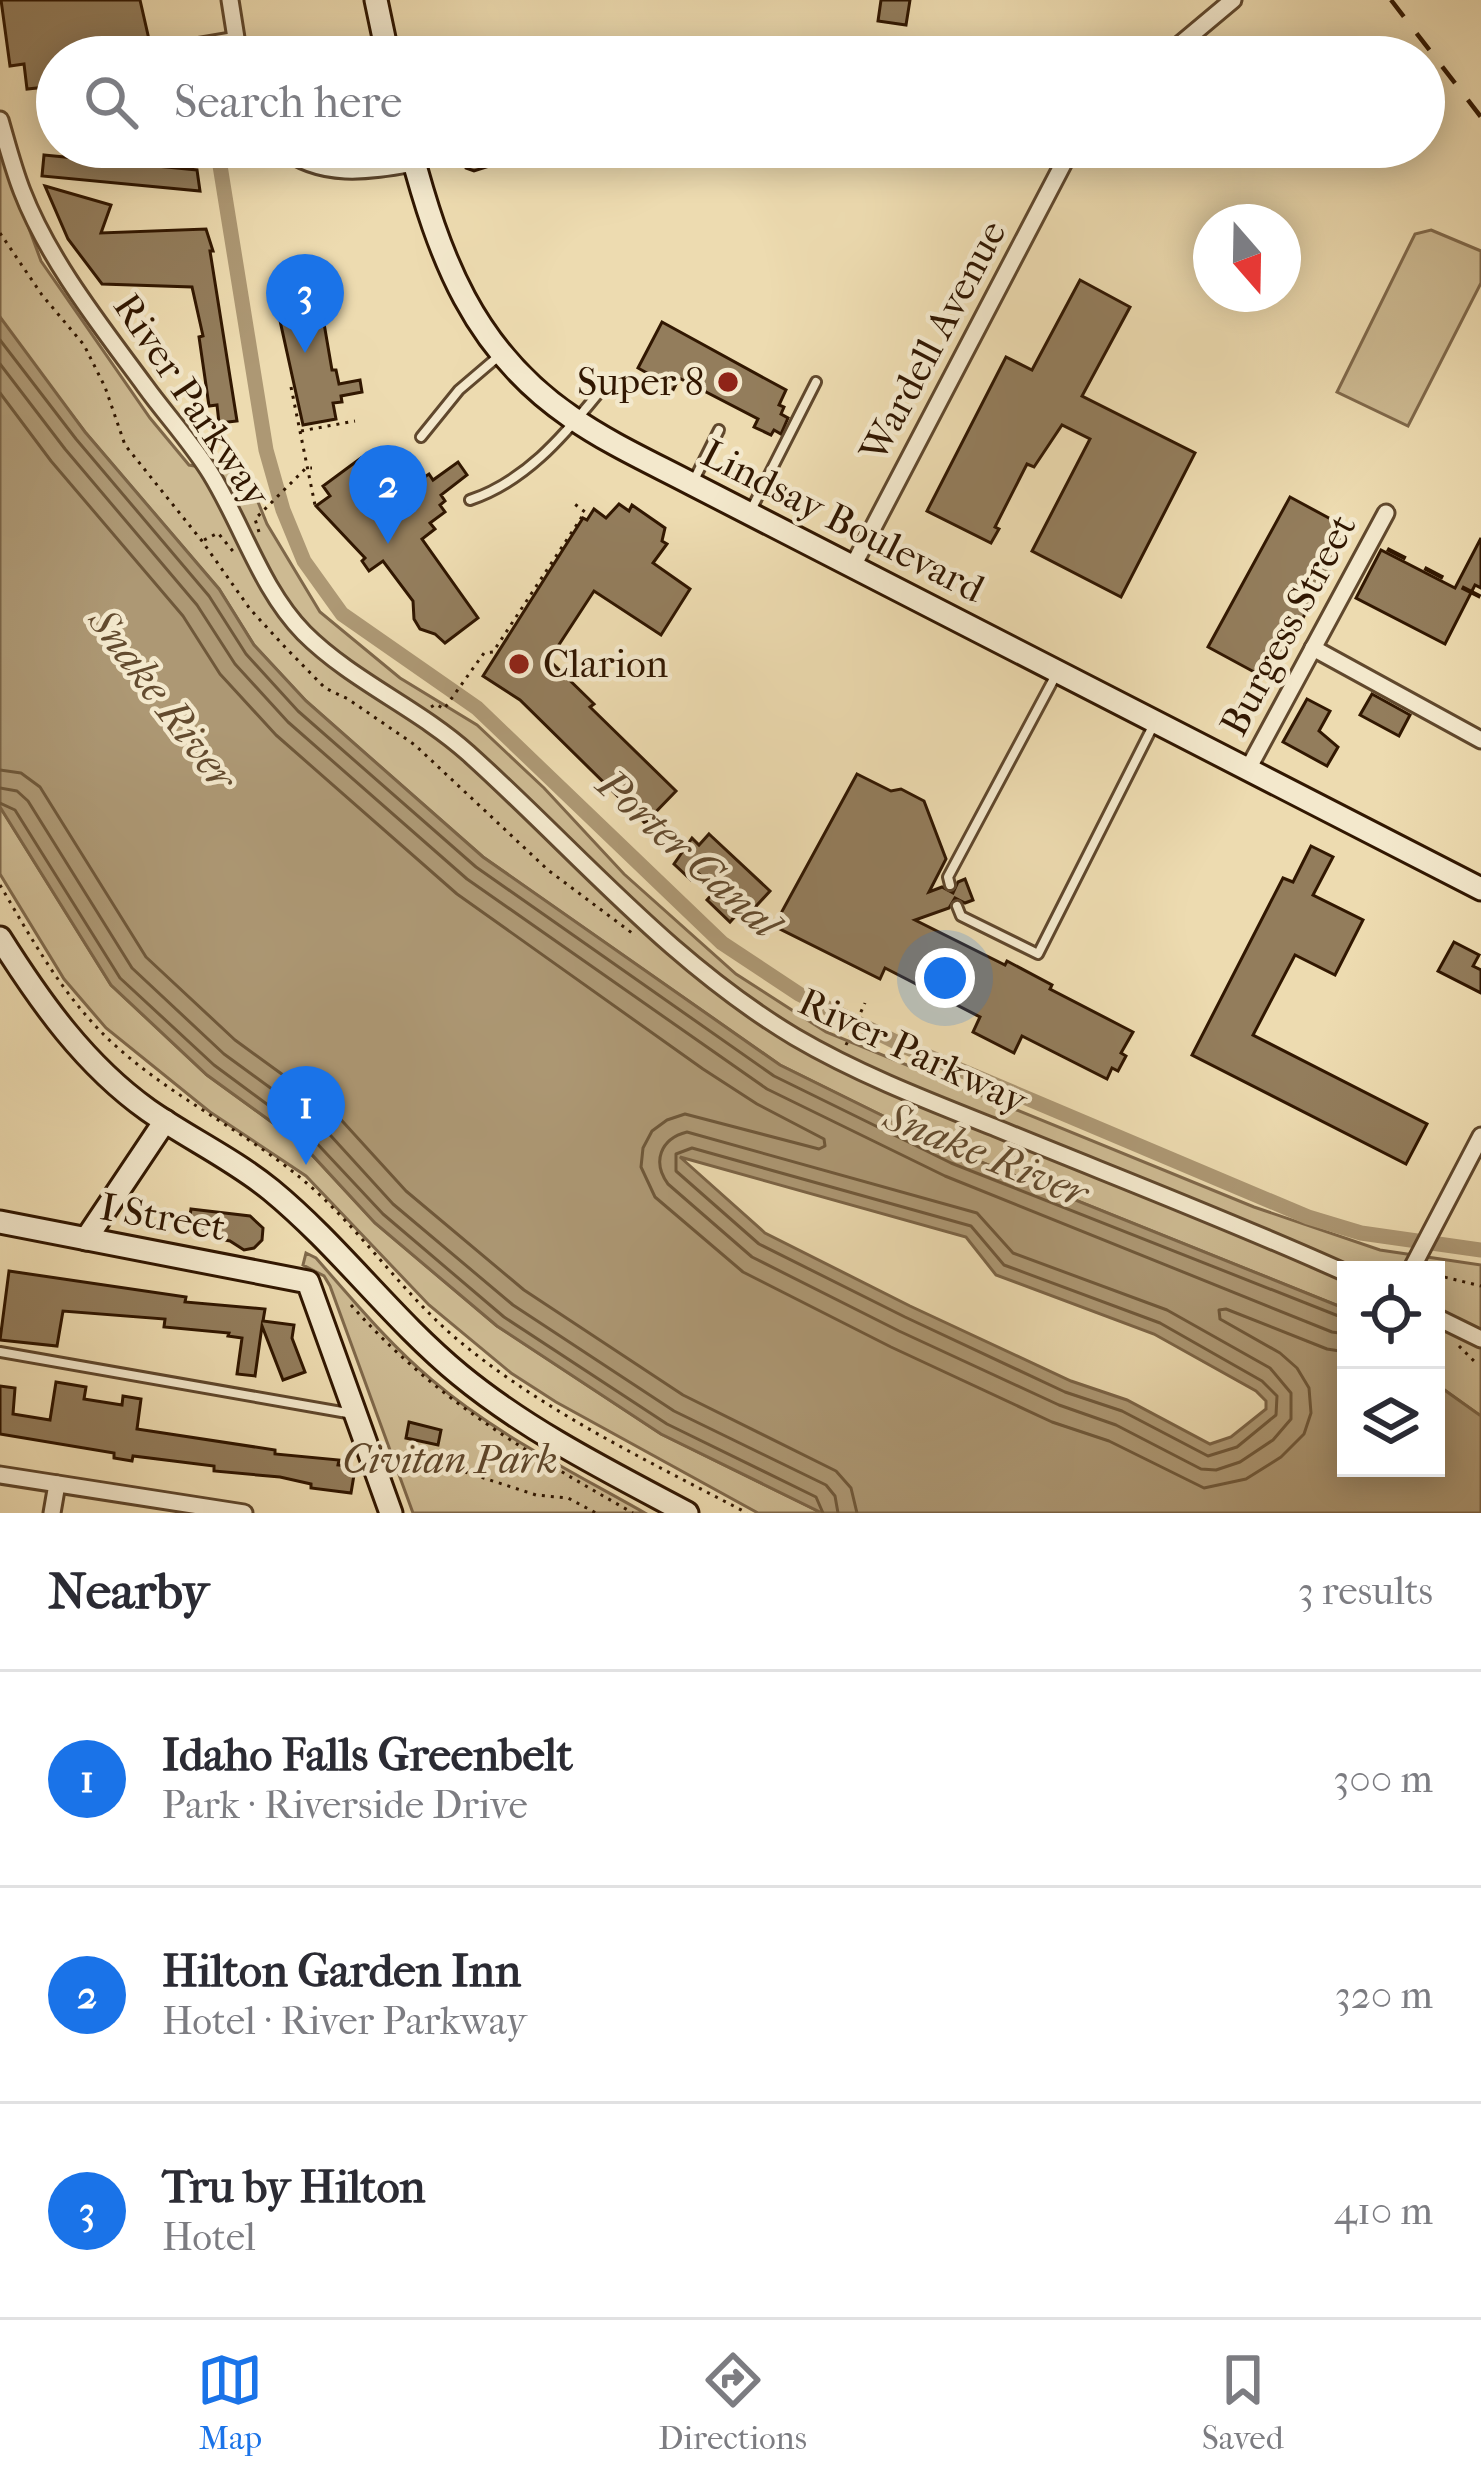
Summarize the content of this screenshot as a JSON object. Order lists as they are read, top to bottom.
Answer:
{
  "streets": {
    "street": [
      "Wardell Avenue",
      "River Parkway",
      "Lindsay Boulevard",
      "Burgess Street",
      "I Street"
    ]
  },
  "crossings": [
    ["Wardell Avenue", "Lindsay Boulevard"],
    ["Lindsay Boulevard", "Burgess Street"]
  ],
  "water": ["Snake River", "Porter Canal"],
  "parks": ["Civitan Park"],
  "places": ["Super 8", "Clarion"],
  "north": "bottom",
  "page": {
    "search": "Search here",
    "pins": ["3", "2", "1"],
    "heading": ["Nearby", "3 results"],
    "list": [
      {
        "mark": "1",
        "name": "Idaho Falls Greenbelt",
        "note": "Park · Riverside Drive",
        "value": "300 m"
      },
      {
        "mark": "2",
        "name": "Hilton Garden Inn",
        "note": "Hotel · River Parkway",
        "value": "320 m"
      },
      {
        "mark": "3",
        "name": "Tru by Hilton",
        "note": "Hotel",
        "value": "410 m"
      }
    ],
    "nav": ["Map", "Directions", "Saved"]
  }
}
